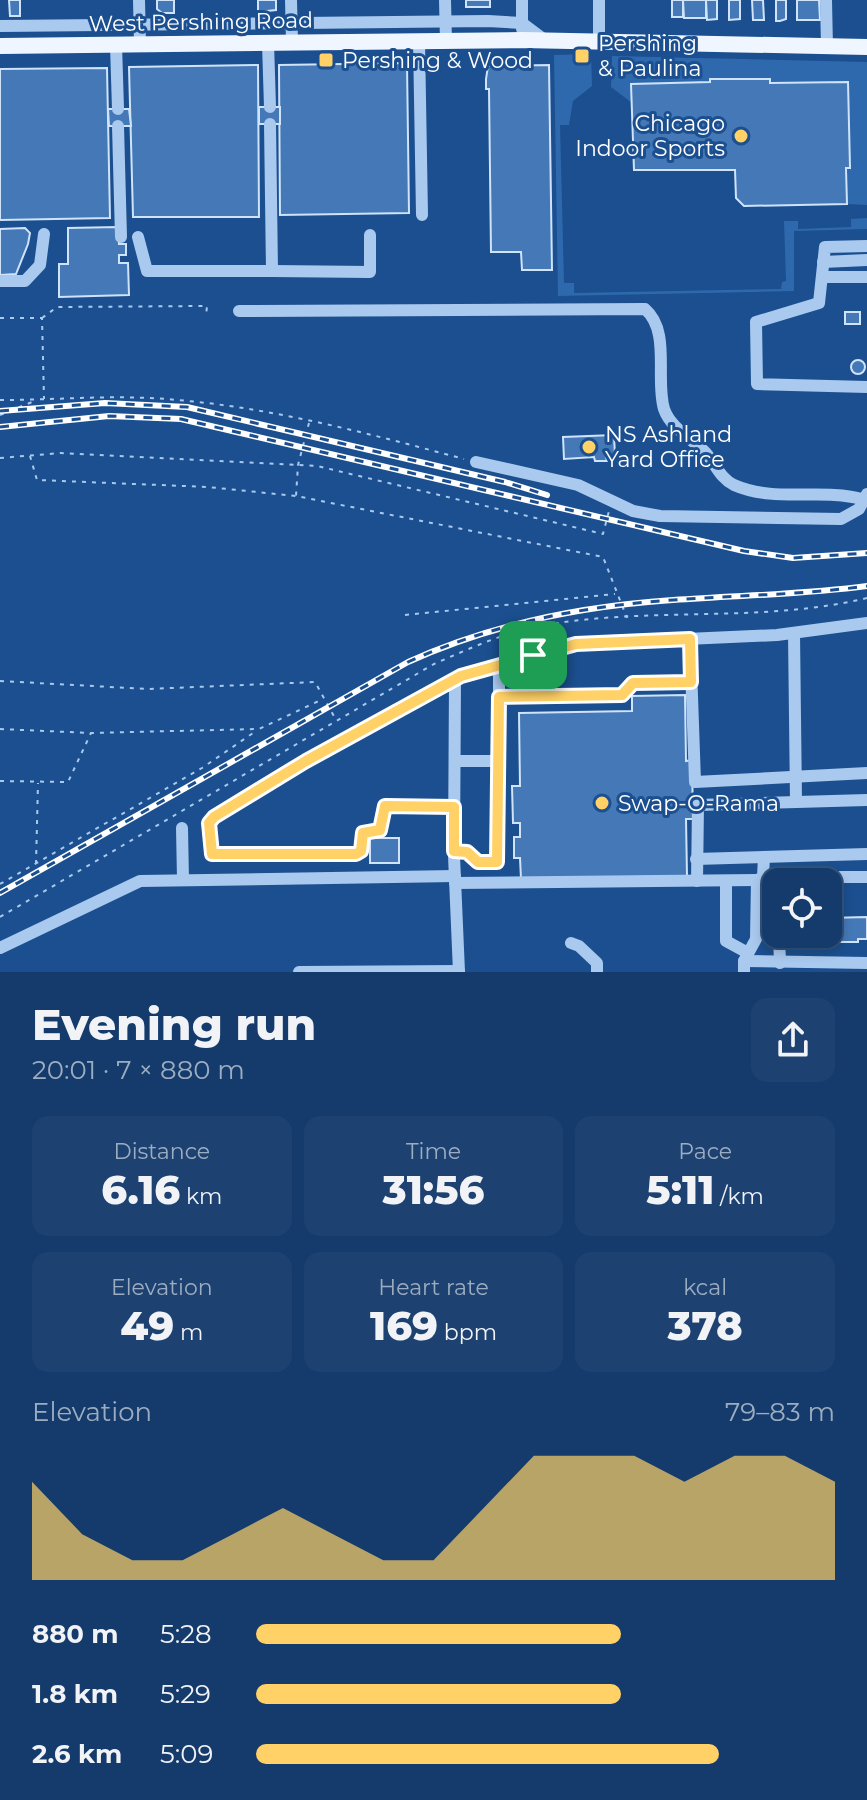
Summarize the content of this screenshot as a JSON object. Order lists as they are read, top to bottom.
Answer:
{
  "streets": {
    "main road": ["West Pershing Road"]
  },
  "places": {
    "transit": ["Pershing & Paulina", "Pershing & Wood"],
    "other": ["Chicago Indoor Sports", "NS Ashland Yard Office", "Swap-O-Rama"]
  },
  "page": {
    "heading": ["Evening run", "20:01 · 7 × 880 m"],
    "stats": [
      ["Distance", "6.16 km"],
      ["Time", "31:56"],
      ["Pace", "5:11 /km"],
      ["Elevation", "49 m"],
      ["Heart rate", "169 bpm"],
      ["kcal", "378"]
    ],
    "chart": ["Elevation", "79–83 m"],
    "list": [
      {
        "name": "880 m",
        "note": "5:28"
      },
      {
        "name": "1.8 km",
        "note": "5:29"
      },
      {
        "name": "2.6 km",
        "note": "5:09"
      }
    ]
  }
}
